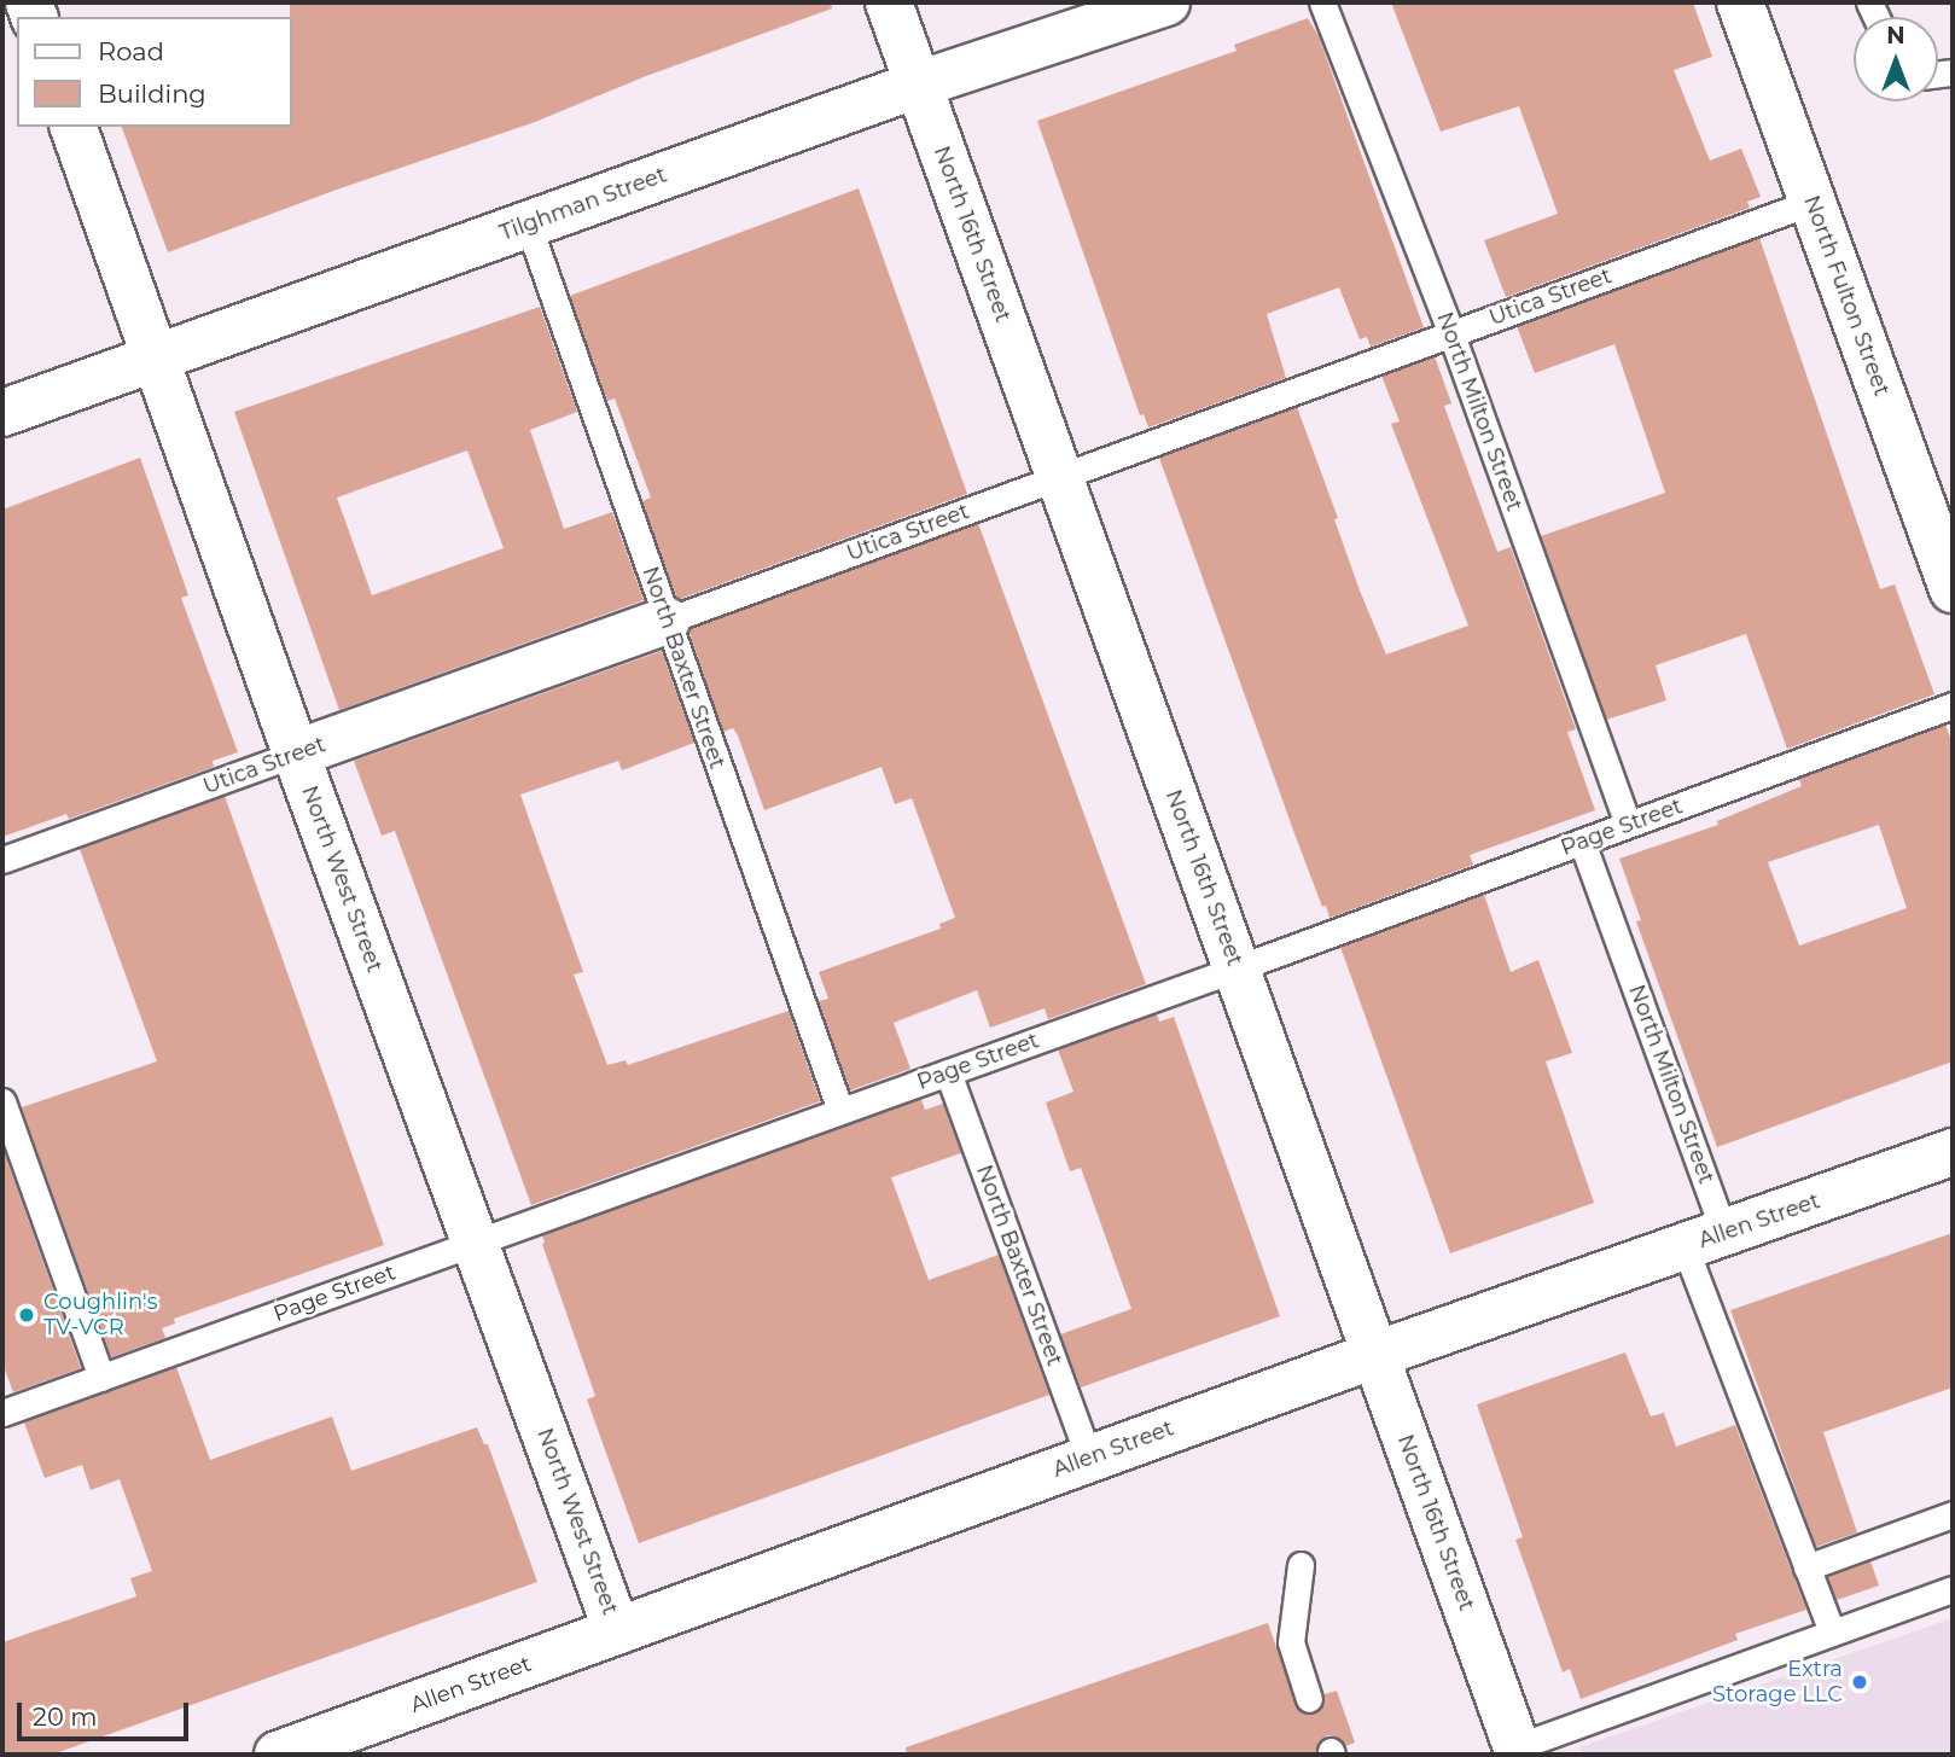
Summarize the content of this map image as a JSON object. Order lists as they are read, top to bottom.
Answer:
{
  "streets": {
    "street": [
      "Tilghman Street",
      "North 16th Street",
      "North Fulton Street",
      "Utica Street",
      "North West Street",
      "Allen Street"
    ],
    "lane": ["North Milton Street", "North Baxter Street", "Page Street"]
  },
  "crossings": [
    ["Tilghman Street", "North 16th Street"],
    ["Tilghman Street", "North Baxter Street"],
    ["Tilghman Street", "North West Street"],
    ["North 16th Street", "Utica Street"],
    ["North 16th Street", "Page Street"],
    ["North 16th Street", "Allen Street"],
    ["North Fulton Street", "Utica Street"],
    ["Utica Street", "North Milton Street"],
    ["Utica Street", "North Baxter Street"],
    ["Utica Street", "North West Street"],
    ["North Milton Street", "Page Street"],
    ["North Milton Street", "Allen Street"],
    ["North Baxter Street", "Page Street"],
    ["North Baxter Street", "Allen Street"],
    ["Page Street", "North West Street"],
    ["North West Street", "Allen Street"]
  ],
  "places": ["Coughlin's TV-VCR", "Extra Storage LLC"],
  "legend": ["Road", "Building"],
  "scale_bar": "20 m",
  "north": "top"
}
